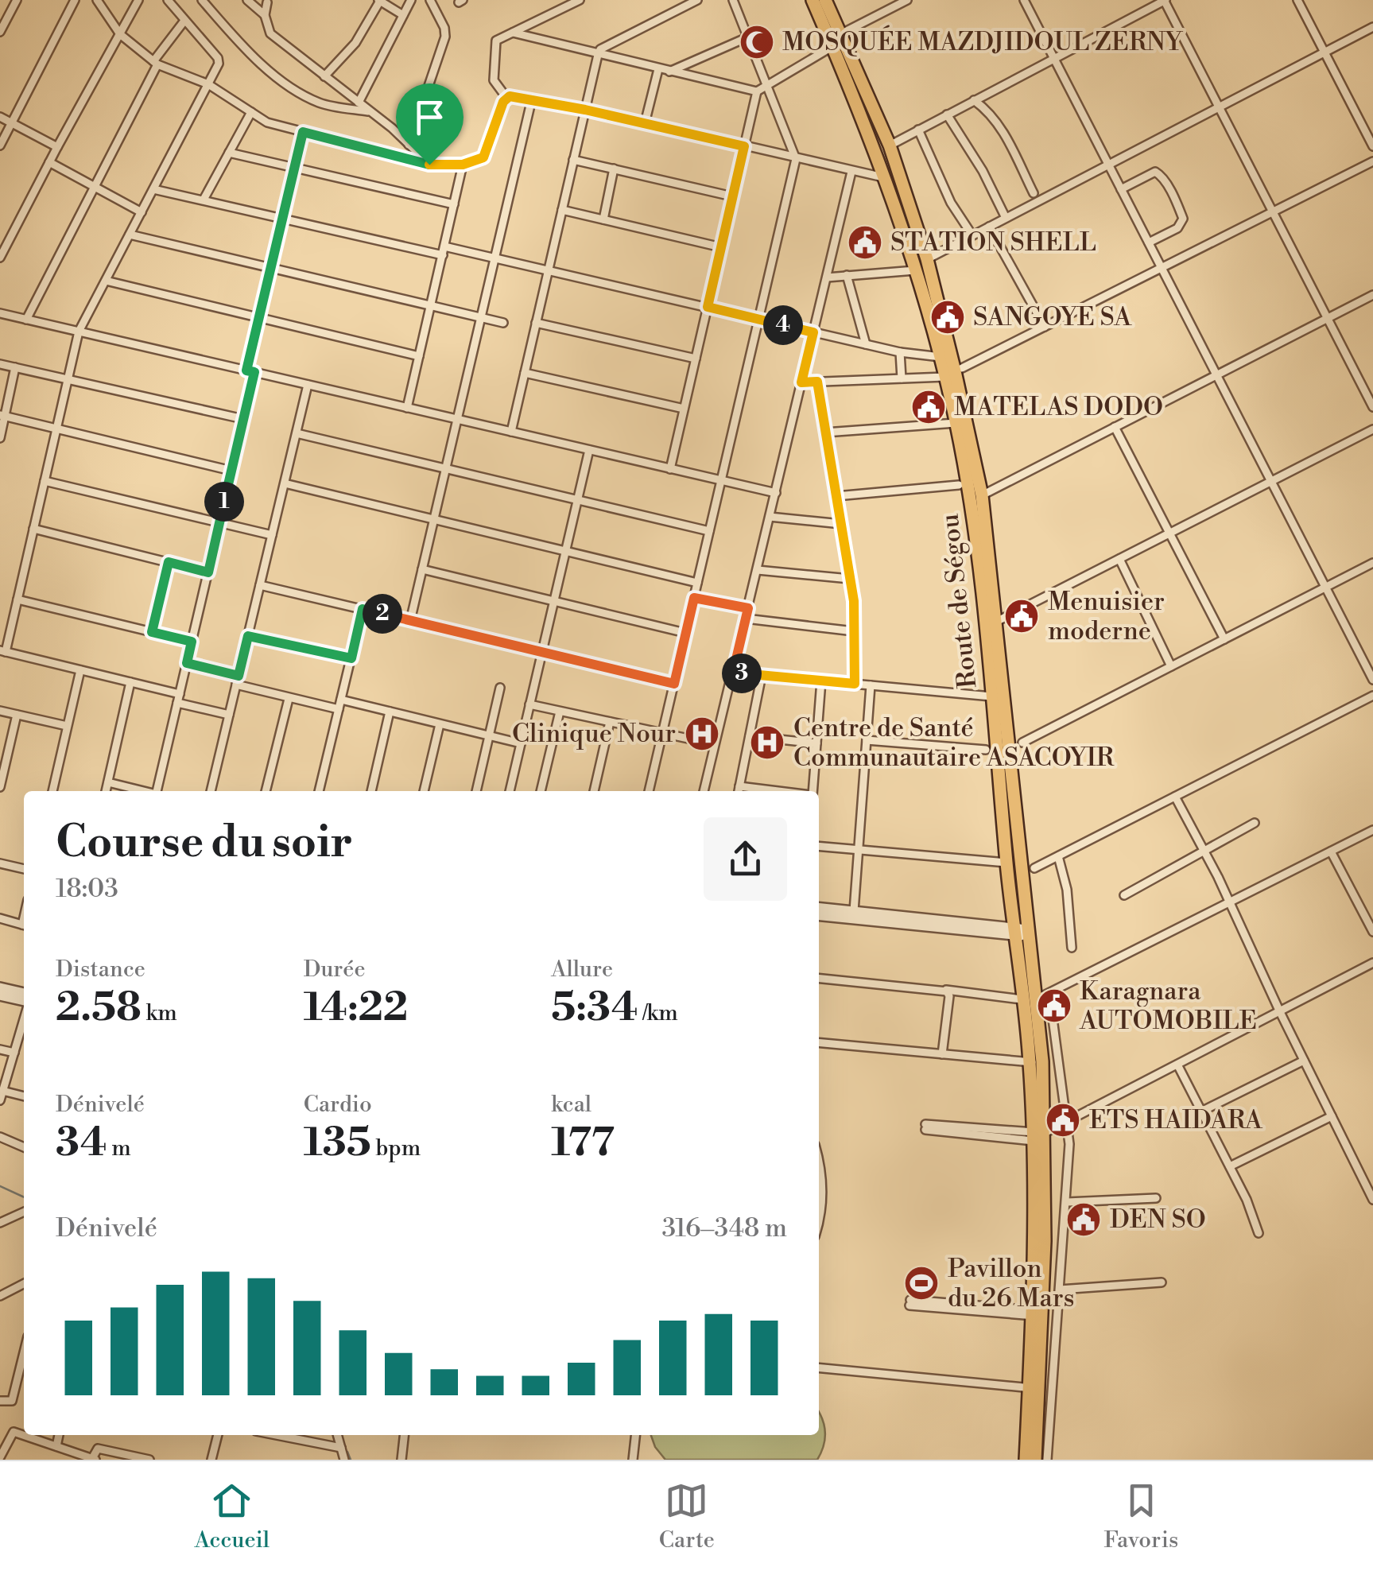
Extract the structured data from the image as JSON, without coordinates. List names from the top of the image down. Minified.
{"streets":{"highway":["Route de Ségou"]},"places":{"mosque":["MOSQUÉE MAZDJIDOUL ZERNY"],"public building":["STATION SHELL","SANGOYE SA","MATELAS DODO","Menuisier moderne","Karagnara AUTOMOBILE","ETS HAIDARA","DEN SO"],"hospital":["Clinique Nour","Centre de Santé Communautaire ASACOYIR"],"sports":["Pavillon du 26 Mars"]},"page":{"pins":["4","1","2","3"],"heading":["Course du soir","18:03"],"stats":[["Distance","2.58 km"],["Durée","14:22"],["Allure","5:34 /km"],["Dénivelé","34 m"],["Cardio","135 bpm"],["kcal","177"]],"chart":["Dénivelé","316–348 m"],"tabs":["Accueil","Carte","Favoris"]}}
